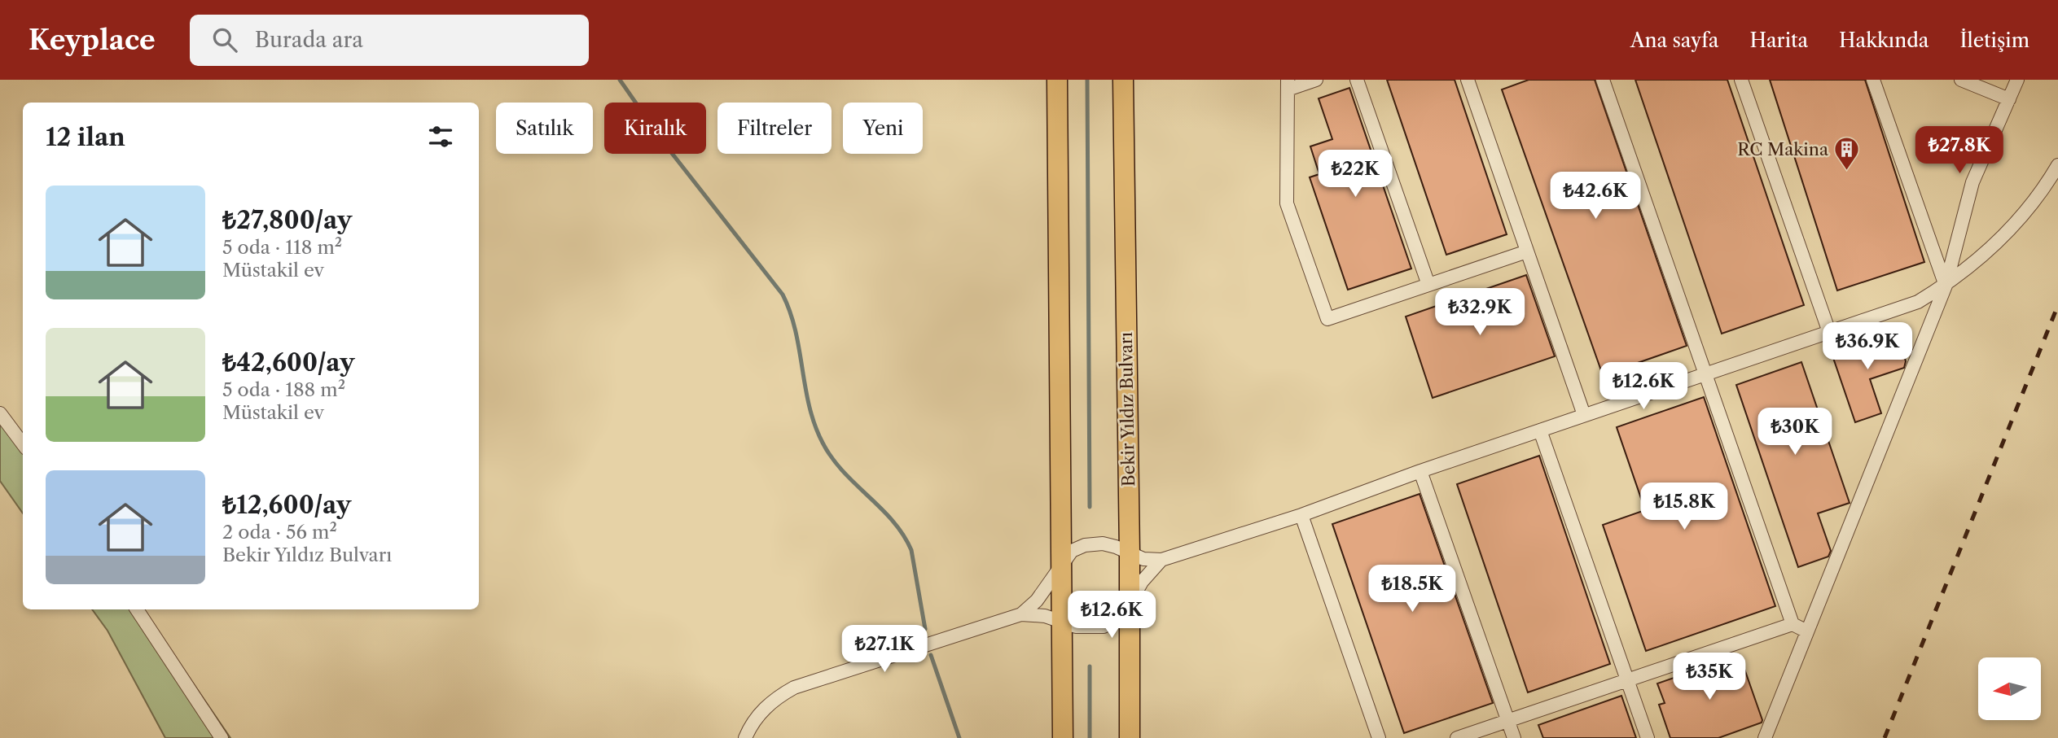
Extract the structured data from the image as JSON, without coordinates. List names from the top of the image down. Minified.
{"streets":{"main road":["Bekir Yıldız Bulvarı"]},"places":{"building":["RC Makina"]},"north":"left","page":{"header":"Keyplace","search":"Burada ara","nav":["Ana sayfa","Harita","Hakkında","İletişim"],"chip":["Satılık","Kiralık","Filtreler","Yeni"],"heading":"12 ilan","price":["₺27.8K","₺22K","₺42.6K","₺32.9K","₺36.9K","₺12.6K","₺30K","₺15.8K","₺18.5K","₺12.6K","₺27.1K","₺35K"],"list":[{"name":"₺27,800/ay","note":"5 oda · 118 m² · Müstakil ev"},{"name":"₺42,600/ay","note":"5 oda · 188 m² · Müstakil ev"},{"name":"₺12,600/ay","note":"2 oda · 56 m² · Bekir Yıldız Bulvarı"}]}}
